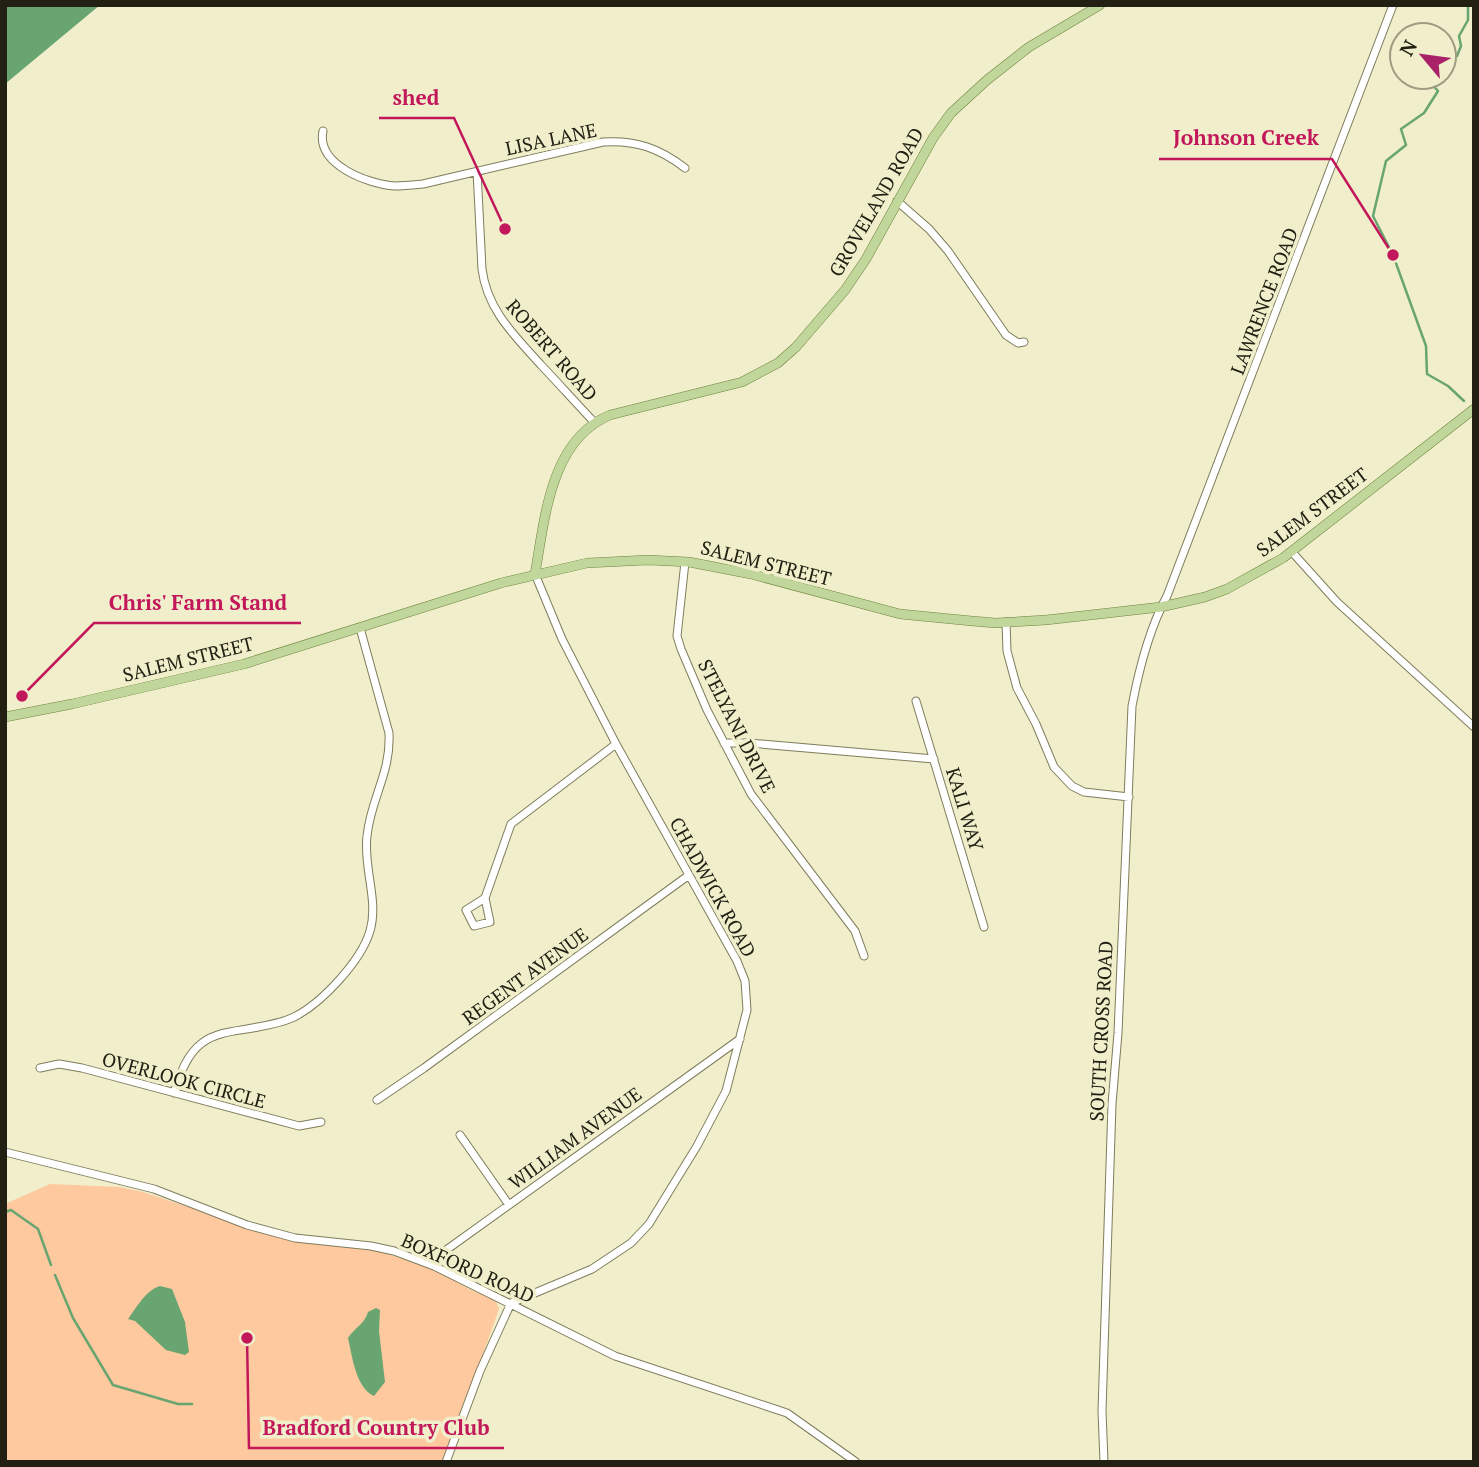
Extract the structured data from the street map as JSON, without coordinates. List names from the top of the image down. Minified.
{"streets":{"main road":["GROVELAND ROAD","SALEM STREET"],"street":["LISA LANE","LAWRENCE ROAD","ROBERT ROAD","STELYANI DRIVE","KALI WAY","CHADWICK ROAD","REGENT AVENUE","SOUTH CROSS ROAD","OVERLOOK CIRCLE","WILLIAM AVENUE","BOXFORD ROAD"]},"crossings":[["LISA LANE","ROBERT ROAD"],["GROVELAND ROAD","ROBERT ROAD"],["LAWRENCE ROAD","SALEM STREET"],["LAWRENCE ROAD","SOUTH CROSS ROAD"],["SALEM STREET","STELYANI DRIVE"],["SALEM STREET","CHADWICK ROAD"],["SALEM STREET","SOUTH CROSS ROAD"],["CHADWICK ROAD","REGENT AVENUE"],["CHADWICK ROAD","WILLIAM AVENUE"],["CHADWICK ROAD","BOXFORD ROAD"],["WILLIAM AVENUE","BOXFORD ROAD"]],"places":["shed","Johnson Creek","Chris' Farm Stand","Bradford Country Club"],"north":"top left"}
